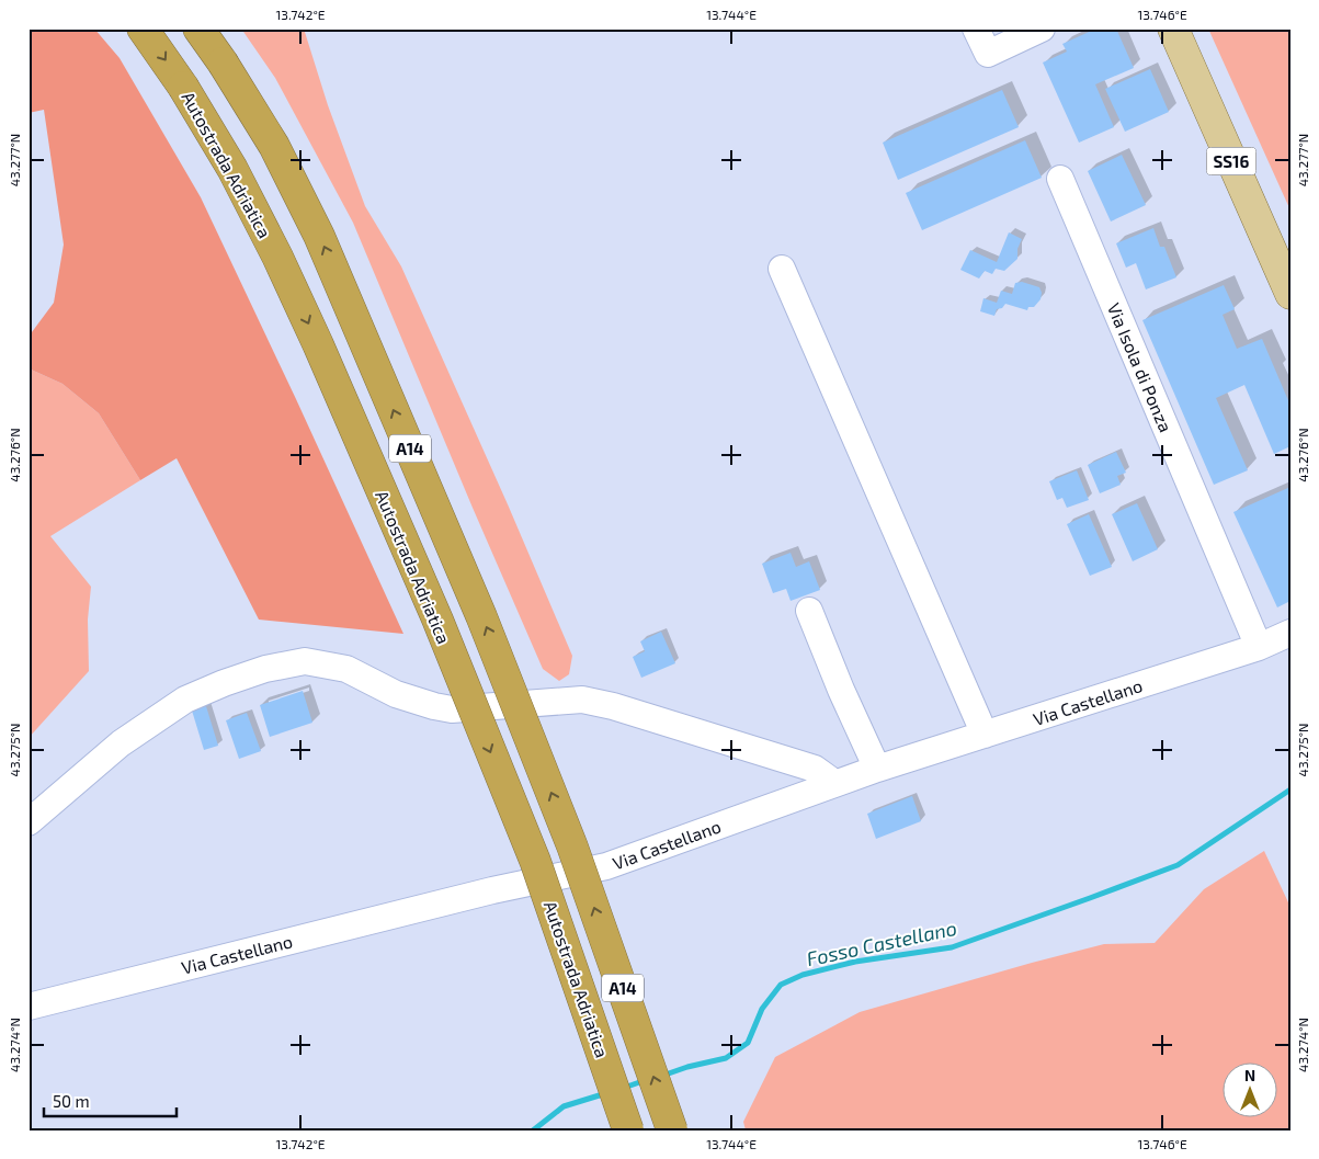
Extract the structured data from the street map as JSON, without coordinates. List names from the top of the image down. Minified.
{"streets":{"highway":["Autostrada Adriatica","A14"],"main road":["SS16"],"street":["Via Isola di Ponza","Via Castellano"]},"crossings":[["Via Isola di Ponza","Via Castellano"]],"water":["Fosso Castellano"],"scale_bar":"50 m","north":"top","coordinates":["13.742°E","13.744°E","13.746°E","43.277°N","43.276°N","43.275°N","43.274°N"]}
